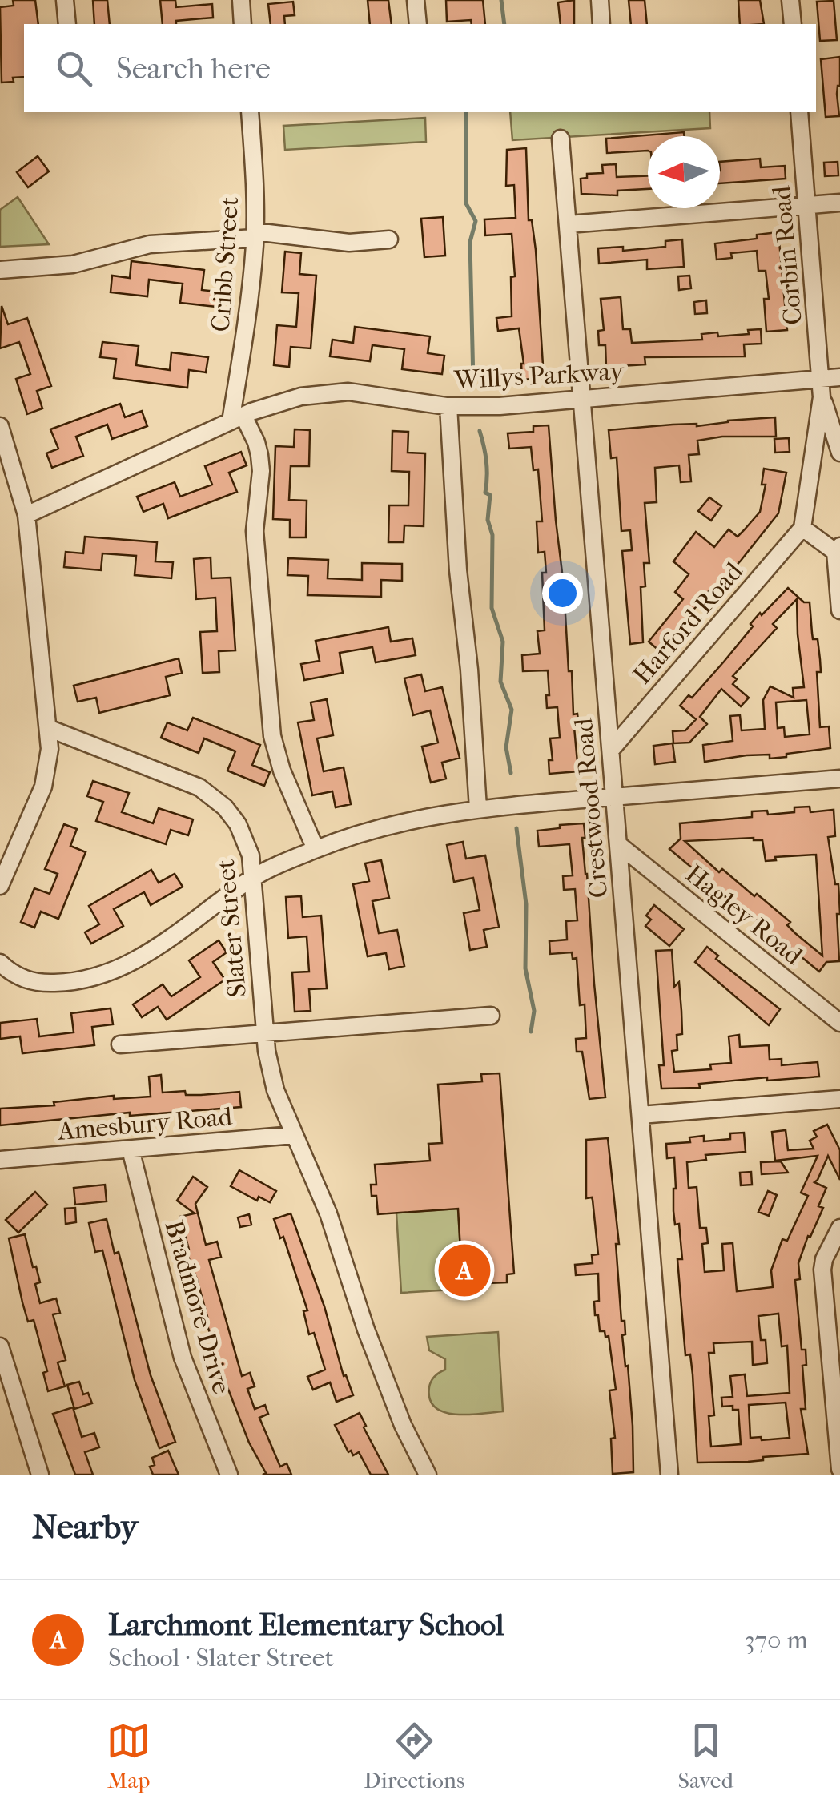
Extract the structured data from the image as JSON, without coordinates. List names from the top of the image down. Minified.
{"streets":{"street":["Corbin Road","Cribb Street","Willys Parkway","Harford Road","Crestwood Road","Hagley Road","Slater Street","Amesbury Road","Bradmore Drive"]},"crossings":[["Corbin Road","Willys Parkway"],["Corbin Road","Harford Road"],["Cribb Street","Willys Parkway"],["Willys Parkway","Crestwood Road"],["Harford Road","Crestwood Road"],["Crestwood Road","Hagley Road"],["Slater Street","Amesbury Road"],["Amesbury Road","Bradmore Drive"]],"north":"left","page":{"search":"Search here","pins":"A","heading":"Nearby","list":[{"mark":"A","name":"Larchmont Elementary School","note":"School · Slater Street","value":"370 m"}],"nav":["Map","Directions","Saved"]}}
